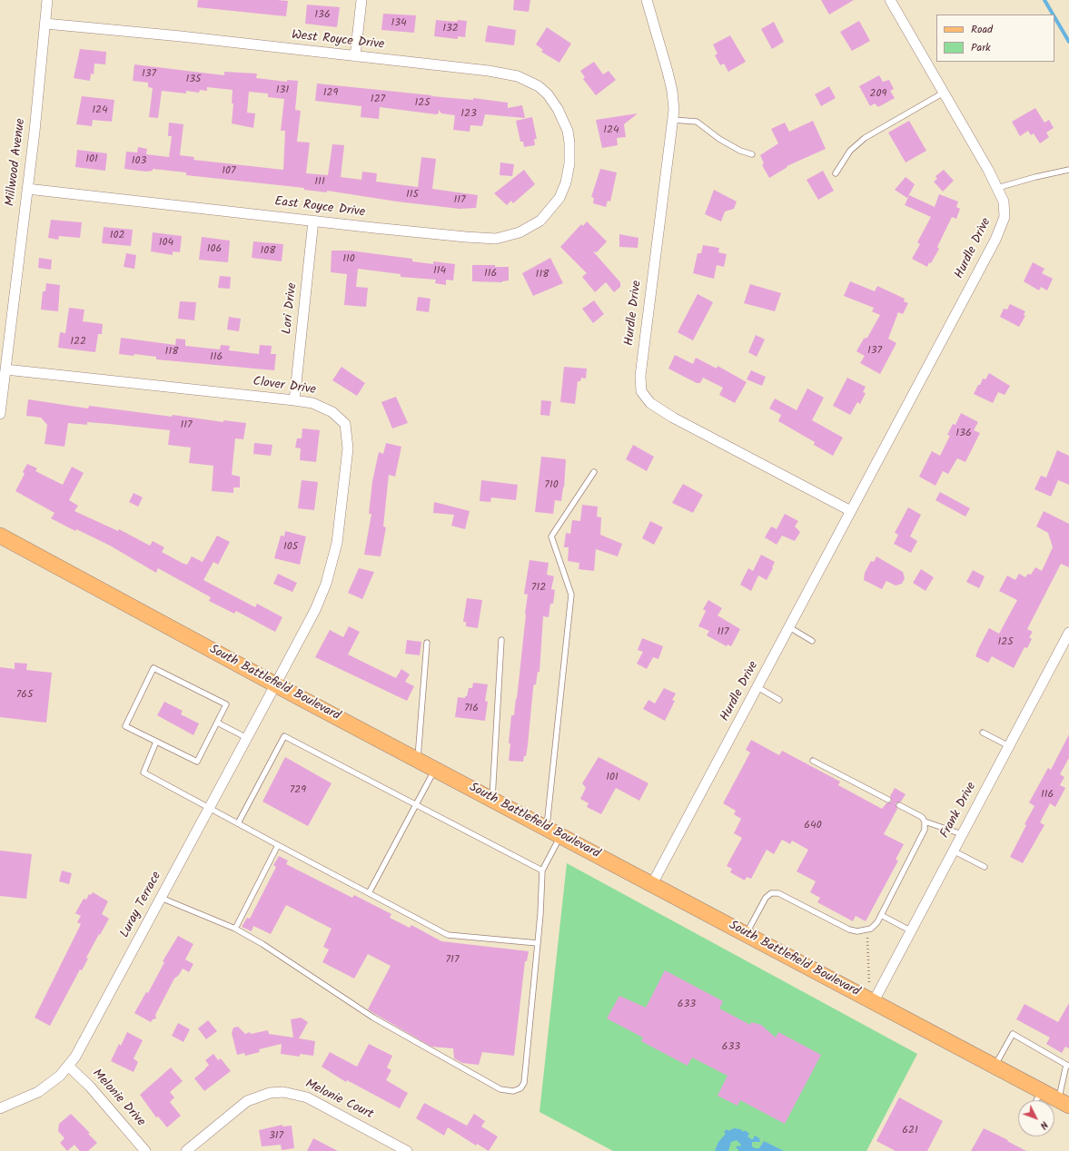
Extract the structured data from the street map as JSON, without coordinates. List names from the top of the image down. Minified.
{"streets":{"main road":["South Battlefield Boulevard"],"street":["West Royce Drive","Millwood Avenue","East Royce Drive","Hurdle Drive","Lori Drive","Clover Drive","Frank Drive","Luray Terrace","Melonie Drive","Melonie Court"]},"crossings":[["West Royce Drive","Millwood Avenue"],["West Royce Drive","East Royce Drive"],["Millwood Avenue","East Royce Drive"],["Millwood Avenue","Clover Drive"],["East Royce Drive","Lori Drive"],["Hurdle Drive","South Battlefield Boulevard"],["Lori Drive","Clover Drive"],["Clover Drive","South Battlefield Boulevard"],["Clover Drive","Luray Terrace"],["South Battlefield Boulevard","Frank Drive"],["South Battlefield Boulevard","Luray Terrace"],["Luray Terrace","Melonie Drive"]],"house_numbers":["136","134","132","137","135","131","129","209","127","125","124","123","124","101","103","107","111","115","117","102","104","106","108","110","114","116","118","122","137","118","116","117","136","710","105","712","117","125","765","716","101","729","116","640","717","633","633","621","317"],"legend":["Road","Park"],"north":"bottom right"}
